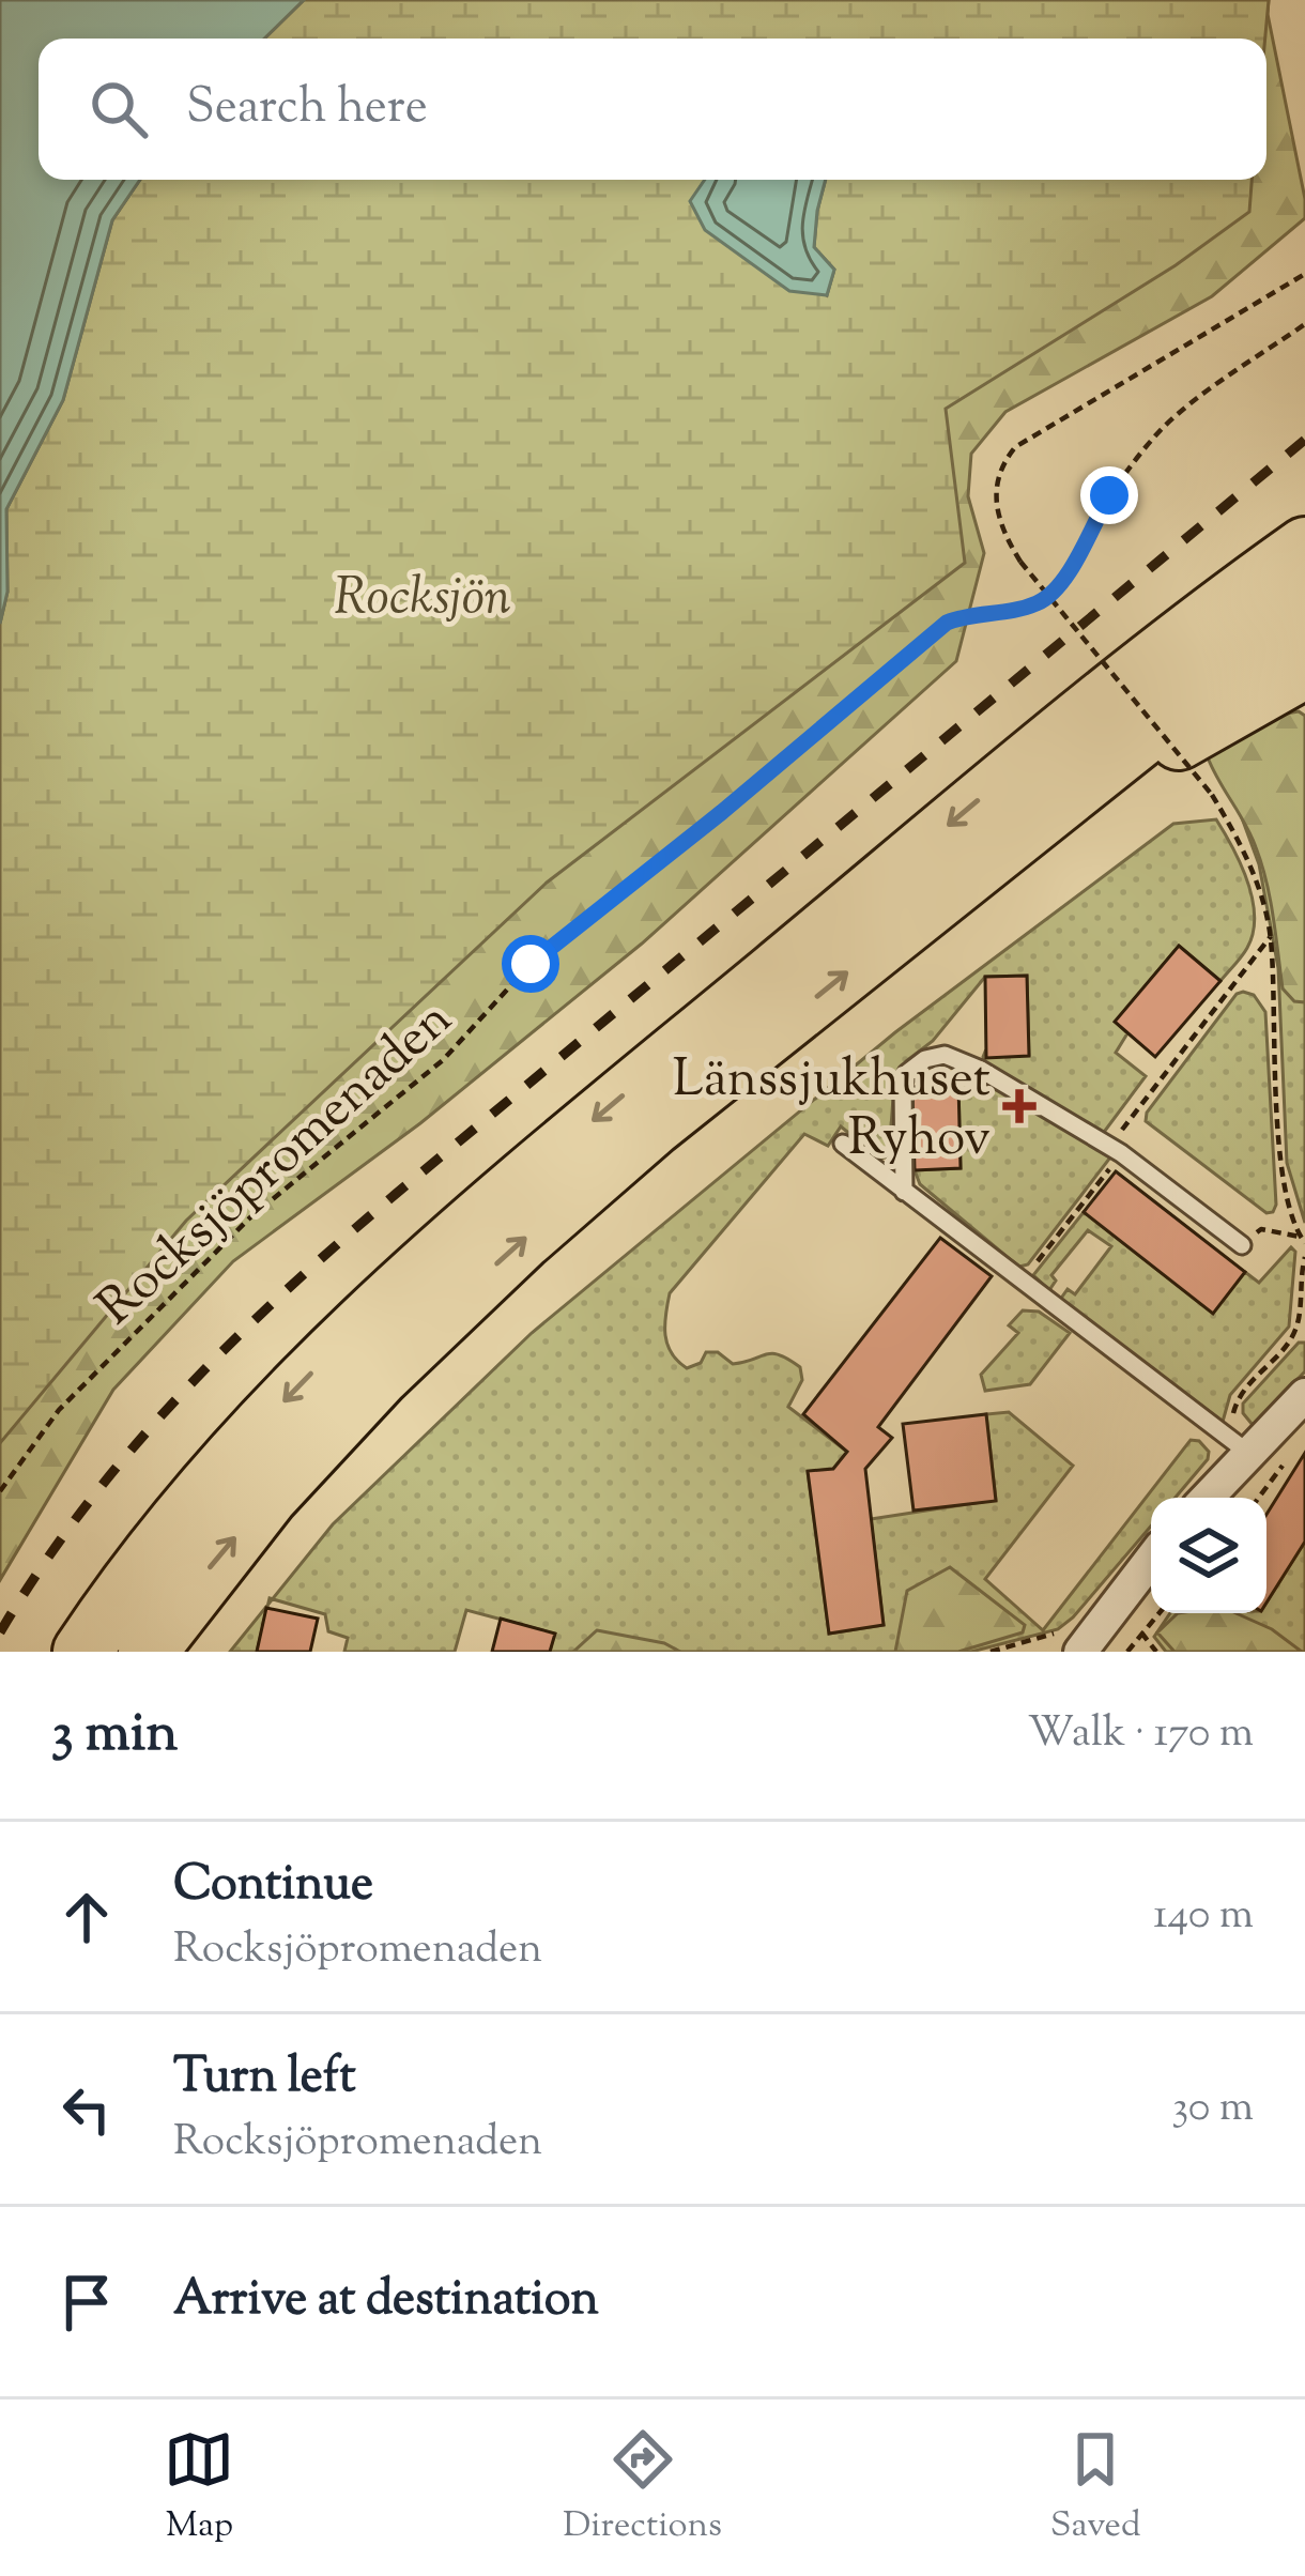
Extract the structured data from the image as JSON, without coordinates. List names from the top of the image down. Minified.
{"streets":{"path":["Rocksjöpromenaden"]},"parks":["Rocksjön"],"places":{"health":["Länssjukhuset Ryhov"]},"page":{"search":"Search here","heading":["3 min","Walk · 170 m"],"list":[["Continue","Rocksjöpromenaden","140 m"],["Turn left","Rocksjöpromenaden","30 m"],"Arrive at destination"],"nav":["Map","Directions","Saved"]}}
